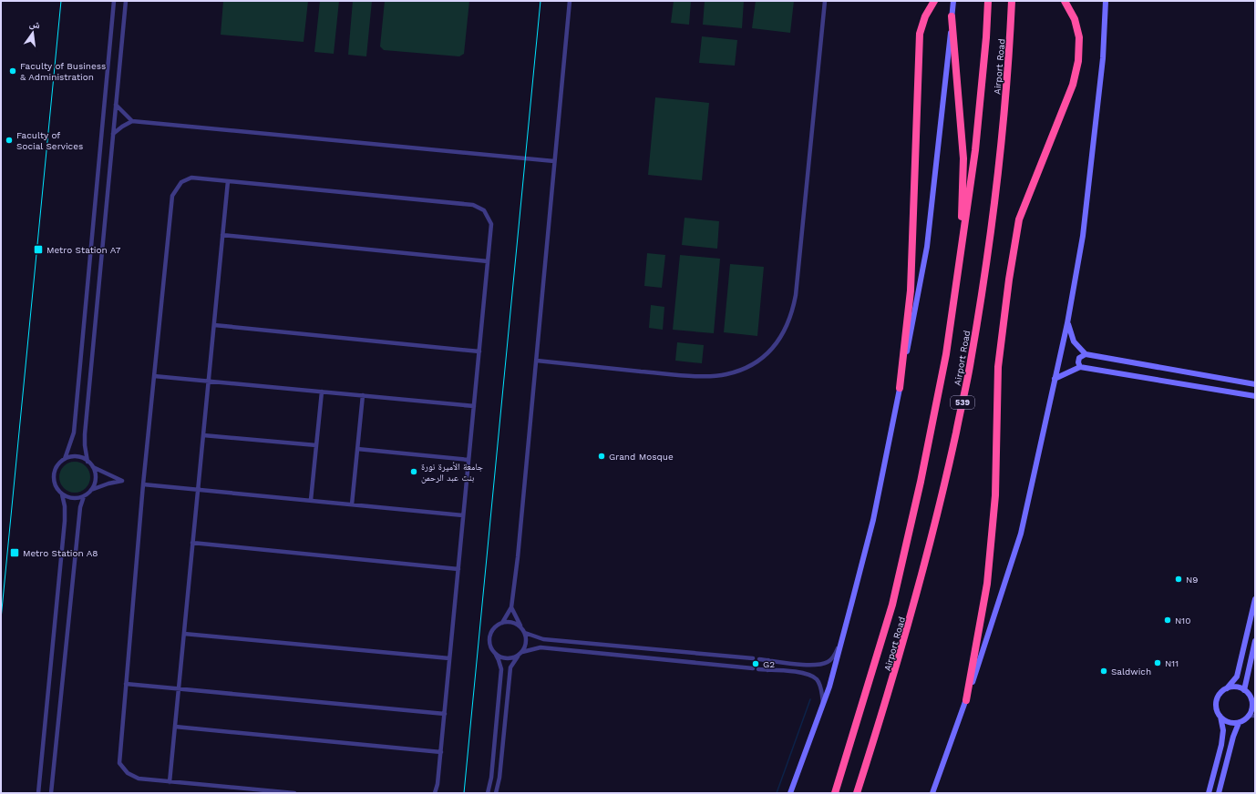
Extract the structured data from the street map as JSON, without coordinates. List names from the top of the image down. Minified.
{"streets":{"highway":["Airport Road","539"]},"places":{"other":["Faculty of Business & Administration","Faculty of Social Services","Grand Mosque","جامعة الأميرة نورة بنت عبد الرحمن","N9","N10","N11","G2","Saldwich"],"transit":["Metro Station A7","Metro Station A8"]},"north":"top"}
